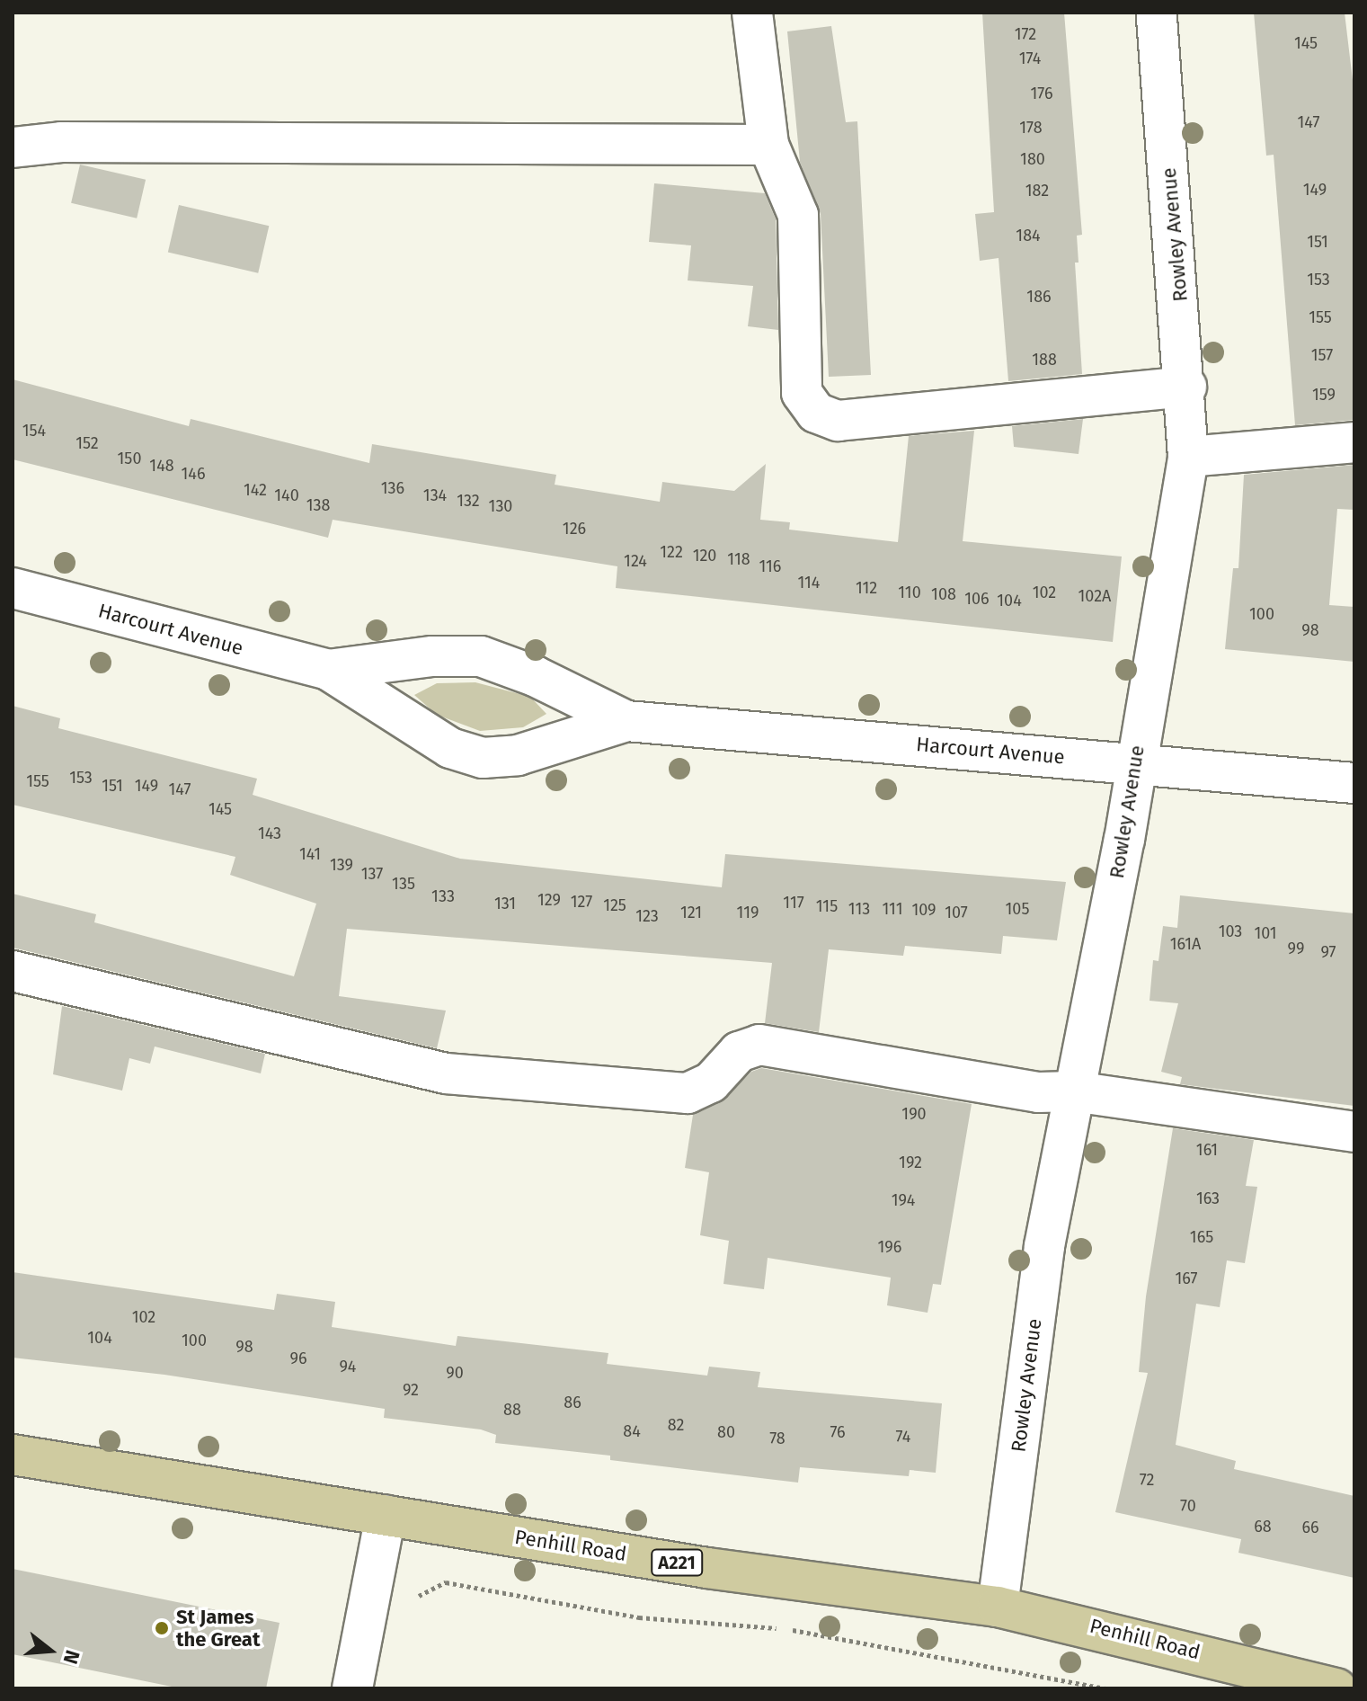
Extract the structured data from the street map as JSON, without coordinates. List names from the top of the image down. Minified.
{"streets":{"main road":["Penhill Road","A221"],"street":["Rowley Avenue","Harcourt Avenue"]},"crossings":[["Rowley Avenue","Harcourt Avenue"],["Rowley Avenue","Penhill Road"]],"places":["St James the Great"],"house_numbers":["172","145","174","176","147","178","180","149","182","184","151","153","186","155","157","188","159","154","152","150","148","146","136","142","140","134","132","138","130","126","122","120","118","124","116","114","112","110","102","108","102A","106","104","100","98","153","155","151","149","147","145","143","141","139","137","135","133","129","127","117","131","125","115","113","111","105","109","121","119","107","123","103","101","161A","99","97","190","161","192","163","194","165","196","167","102","104","100","98","96","94","90","92","86","88","82","84","80","76","74","78","72","70","68","66"],"north":"right"}
